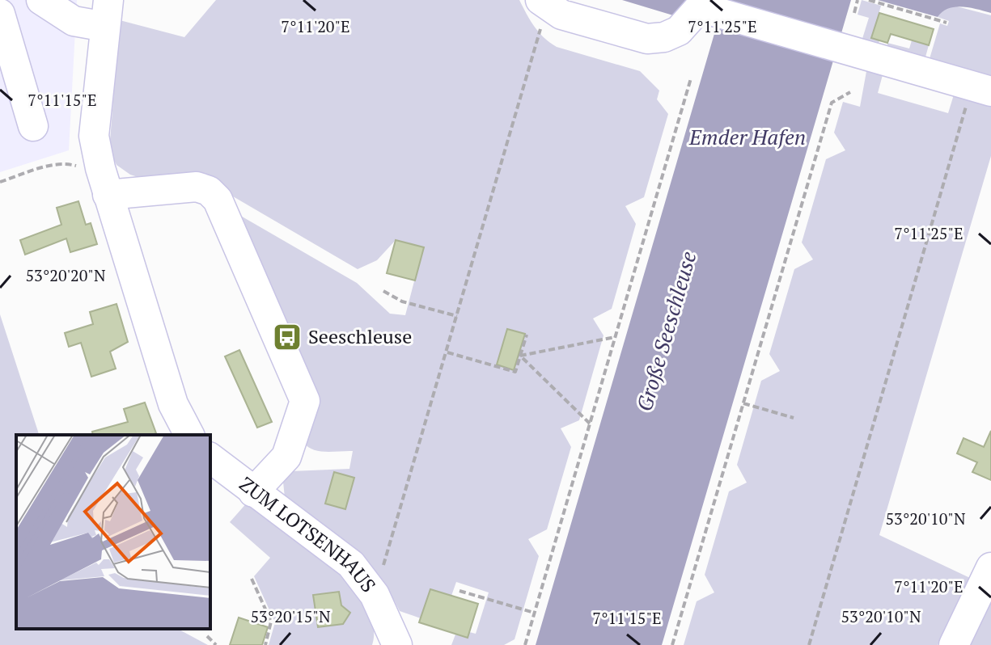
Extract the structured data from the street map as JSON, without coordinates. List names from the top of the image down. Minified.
{"streets":{"street":["ZUM LOTSENHAUS"]},"water":["Emder Hafen","Große Seeschleuse"],"places":{"bus stop":["Seeschleuse"]},"coordinates":["7°11'25\"E","7°11'20\"E","7°11'15\"E","53°20'20\"N","53°20'10\"N","53°20'15\"N"]}
